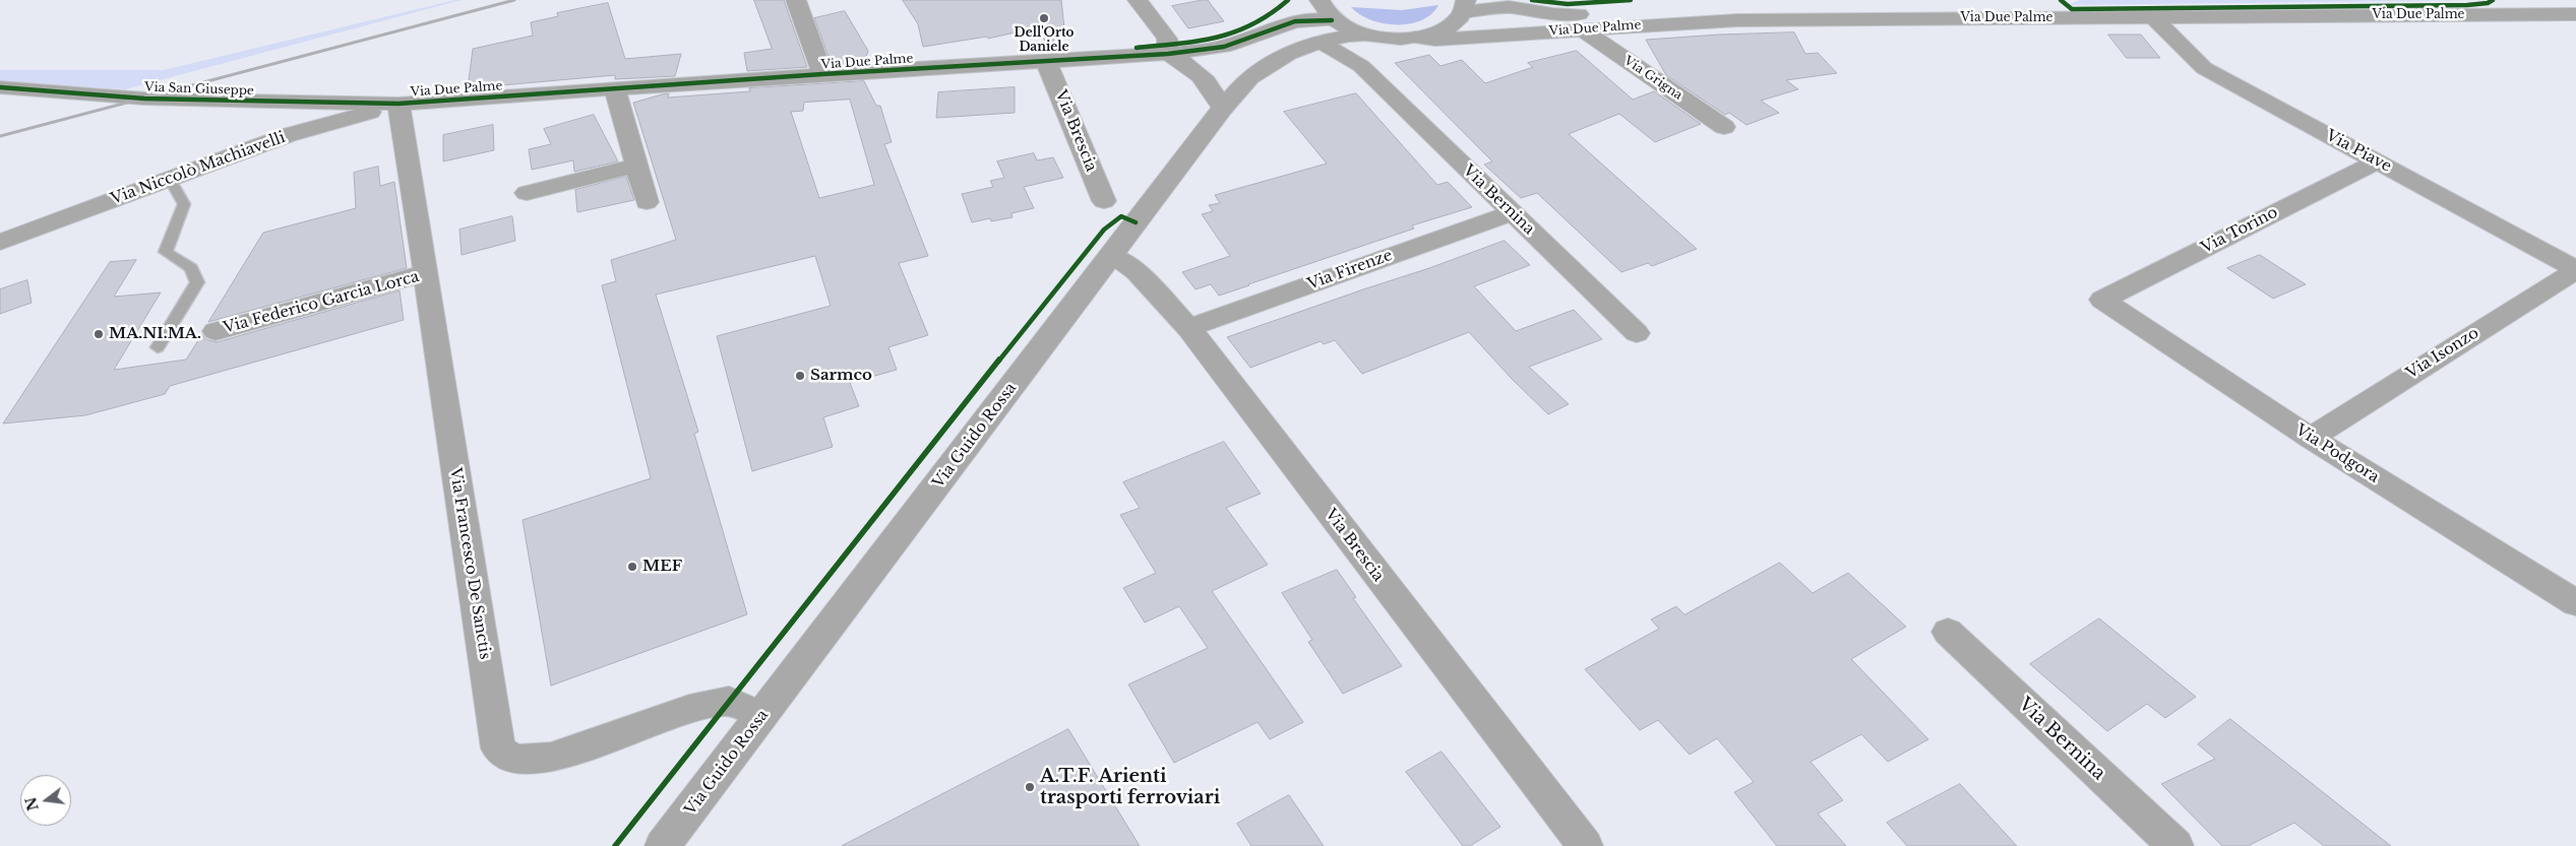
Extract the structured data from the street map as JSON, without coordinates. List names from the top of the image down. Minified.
{"streets":{"street":["Via Due Palme","Via Grigna","Via San Giuseppe","Via Brescia","Via Piave","Via Niccolò Machiavelli","Via Bernina","Via Torino","Via Firenze","Via Federico Garcia Lorca","Via Isonzo","Via Guido Rossa","Via Podgora","Via Francesco De Sanctis"]},"crossings":[["Via Due Palme","Via Grigna"],["Via Due Palme","Via San Giuseppe"],["Via Due Palme","Via Brescia"],["Via Due Palme","Via Piave"],["Via Due Palme","Via Niccolò Machiavelli"],["Via Due Palme","Via Guido Rossa"],["Via Due Palme","Via Francesco De Sanctis"],["Via San Giuseppe","Via Niccolò Machiavelli"],["Via San Giuseppe","Via Francesco De Sanctis"],["Via Brescia","Via Firenze"],["Via Brescia","Via Guido Rossa"],["Via Piave","Via Torino"],["Via Piave","Via Isonzo"],["Via Niccolò Machiavelli","Via Francesco De Sanctis"],["Via Bernina","Via Firenze"],["Via Bernina","Via Guido Rossa"],["Via Torino","Via Podgora"],["Via Federico Garcia Lorca","Via Francesco De Sanctis"],["Via Isonzo","Via Podgora"],["Via Guido Rossa","Via Francesco De Sanctis"]],"places":["Dell'Orto Daniele","MA.NI.MA.","Sarmco","MEF","A.T.F. Arienti trasporti ferroviari"],"north":"left"}
